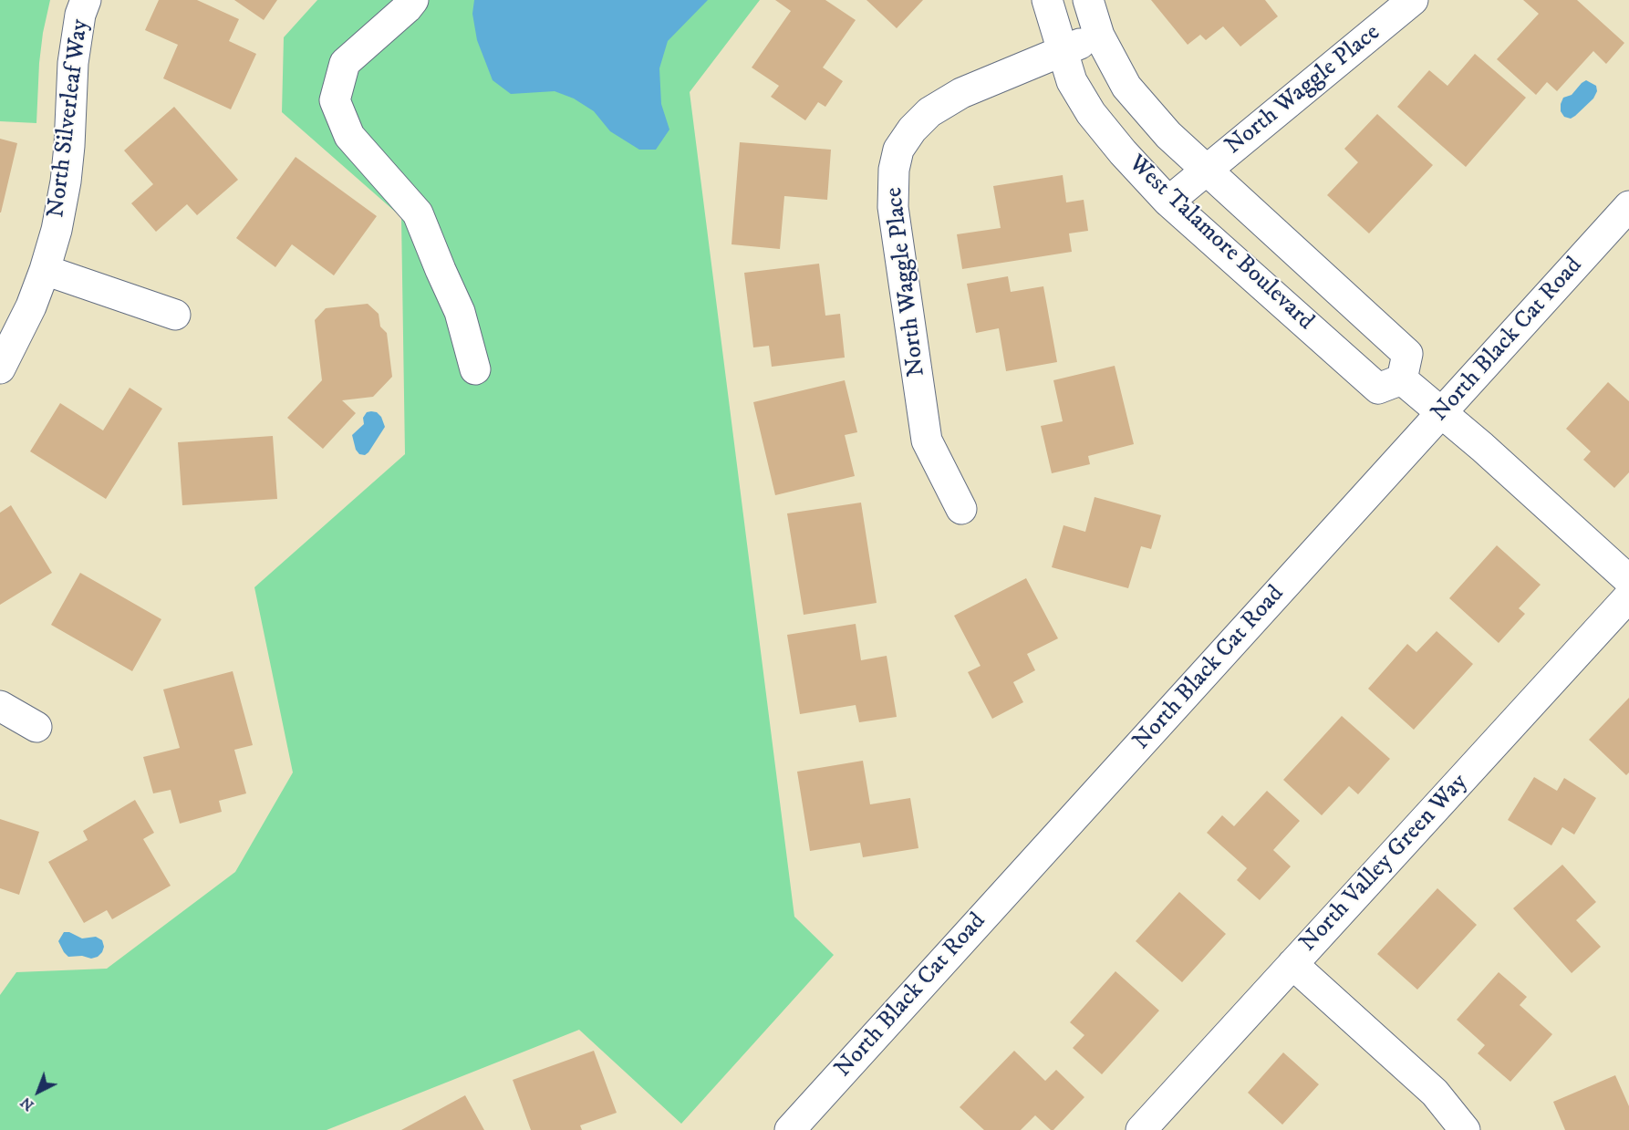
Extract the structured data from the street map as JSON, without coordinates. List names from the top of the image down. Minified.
{"streets":{"street":["North Waggle Place","North Silverleaf Way","West Talamore Boulevard","North Black Cat Road","North Valley Green Way"]},"crossings":[["North Waggle Place","West Talamore Boulevard"]],"north":"bottom left"}
